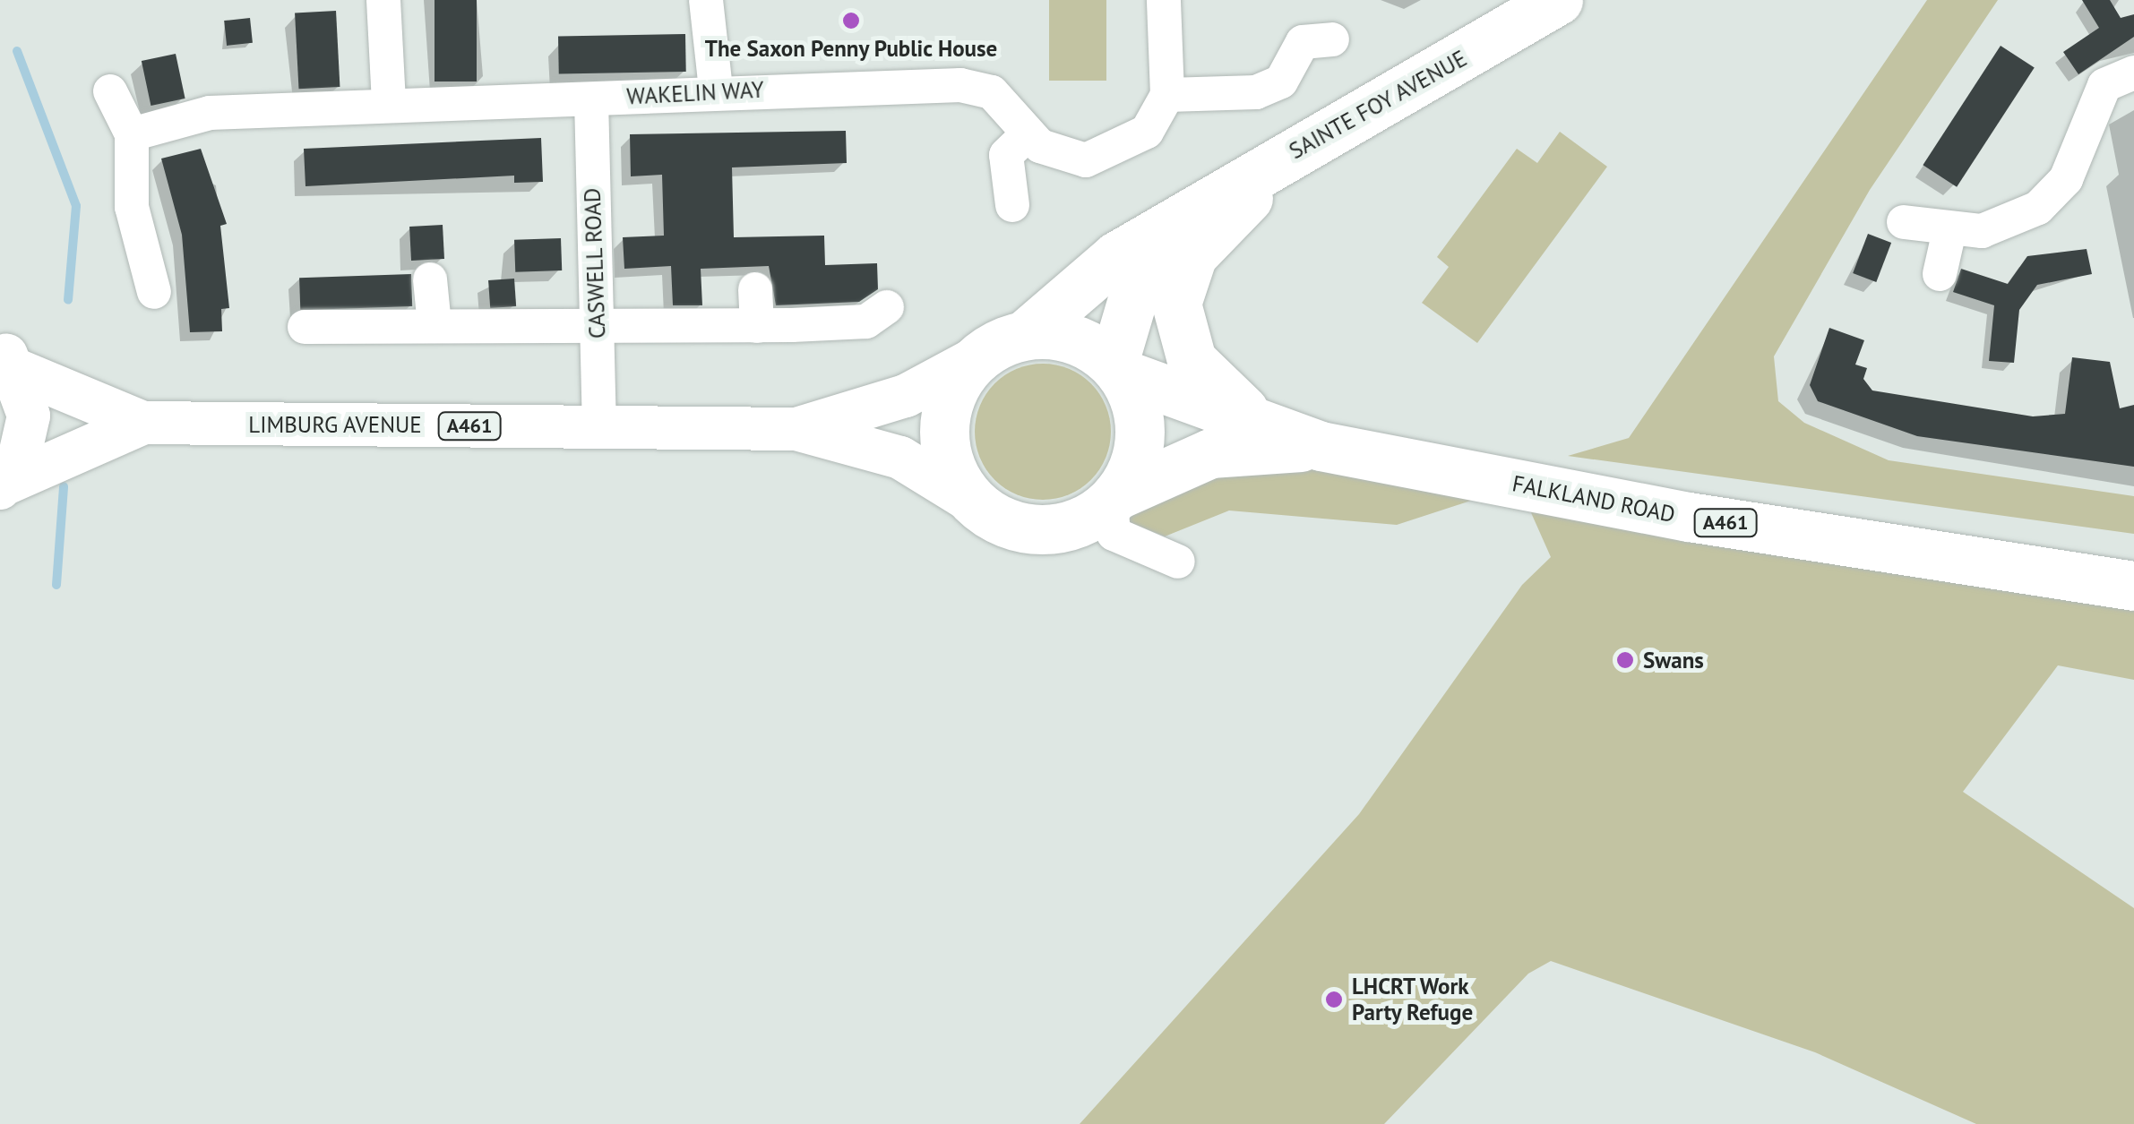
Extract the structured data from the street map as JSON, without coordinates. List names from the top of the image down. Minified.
{"streets":{"highway":["SAINTE FOY AVENUE","A461","FALKLAND ROAD"],"main road":["LIMBURG AVENUE"],"street":["WAKELIN WAY","CASWELL ROAD"]},"crossings":[["WAKELIN WAY","CASWELL ROAD"],["SAINTE FOY AVENUE","LIMBURG AVENUE"],["SAINTE FOY AVENUE","A461"],["SAINTE FOY AVENUE","FALKLAND ROAD"],["CASWELL ROAD","LIMBURG AVENUE"],["LIMBURG AVENUE","A461"],["LIMBURG AVENUE","FALKLAND ROAD"],["A461","FALKLAND ROAD"]],"places":["The Saxon Penny Public House","Swans","LHCRT Work Party Refuge"]}
